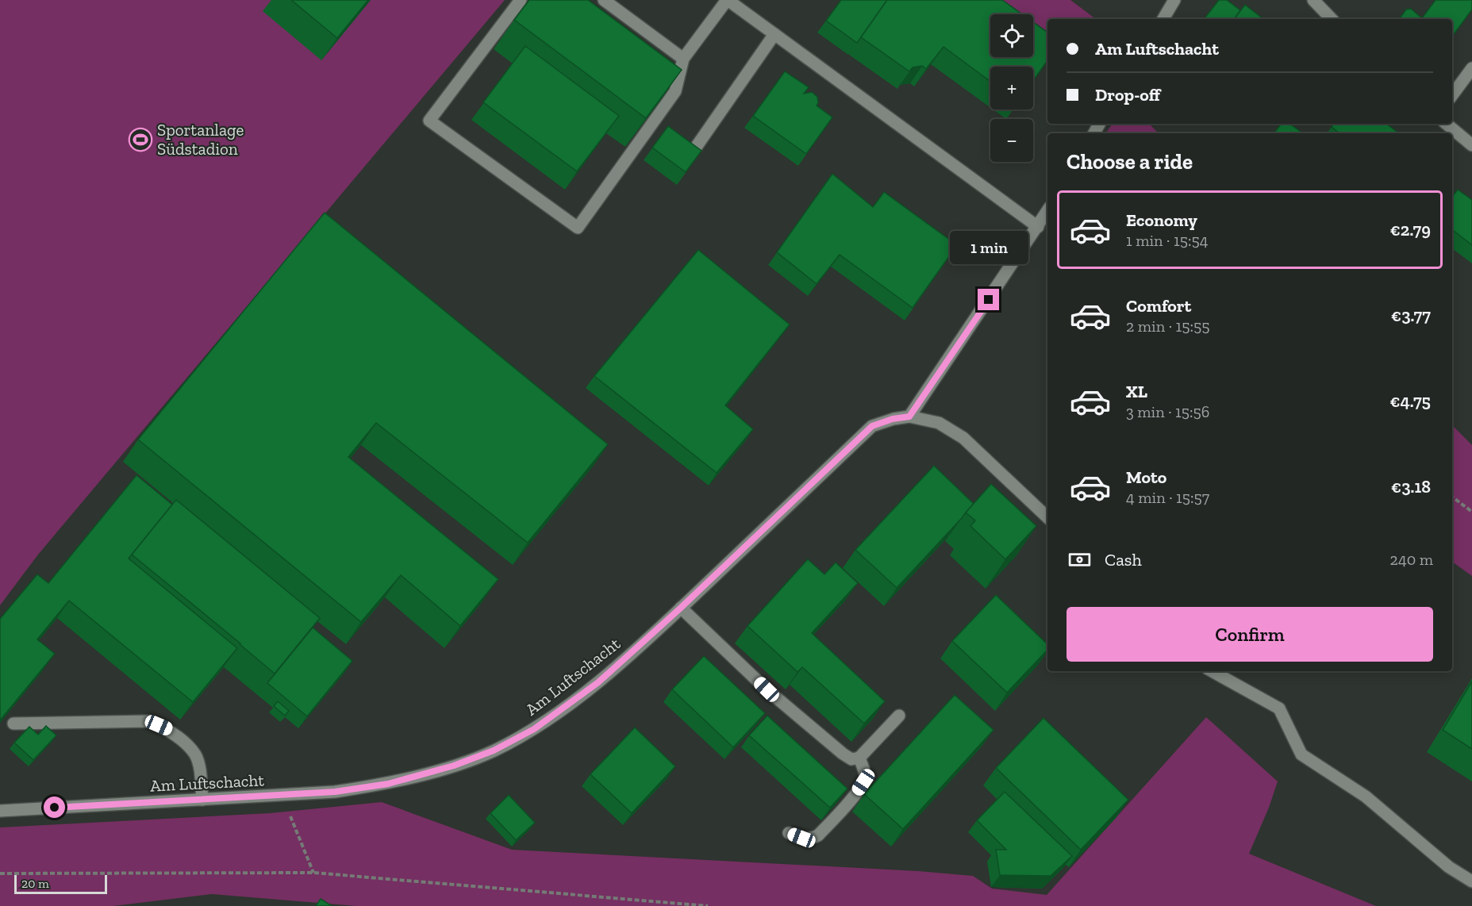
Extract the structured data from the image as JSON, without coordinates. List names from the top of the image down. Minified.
{"streets":{"street":["Am Luftschacht"]},"places":{"sports":["Sportanlage Südstadion"]},"scale_bar":"20 m","page":{"map_buttons":["+","−"],"banner":["Am Luftschacht","Drop-off"],"heading":"Choose a ride","list":[{"name":"Economy","note":"1 min · 15:54","value":"€2.79"},{"name":"Comfort","note":"2 min · 15:55","value":"€3.77"},{"name":"XL","note":"3 min · 15:56","value":"€4.75"},{"name":"Moto","note":"4 min · 15:57","value":"€3.18"}],"bubble":"1 min","pay":["Cash","240 m"],"buttons":"Confirm","scale":"20 m"}}
